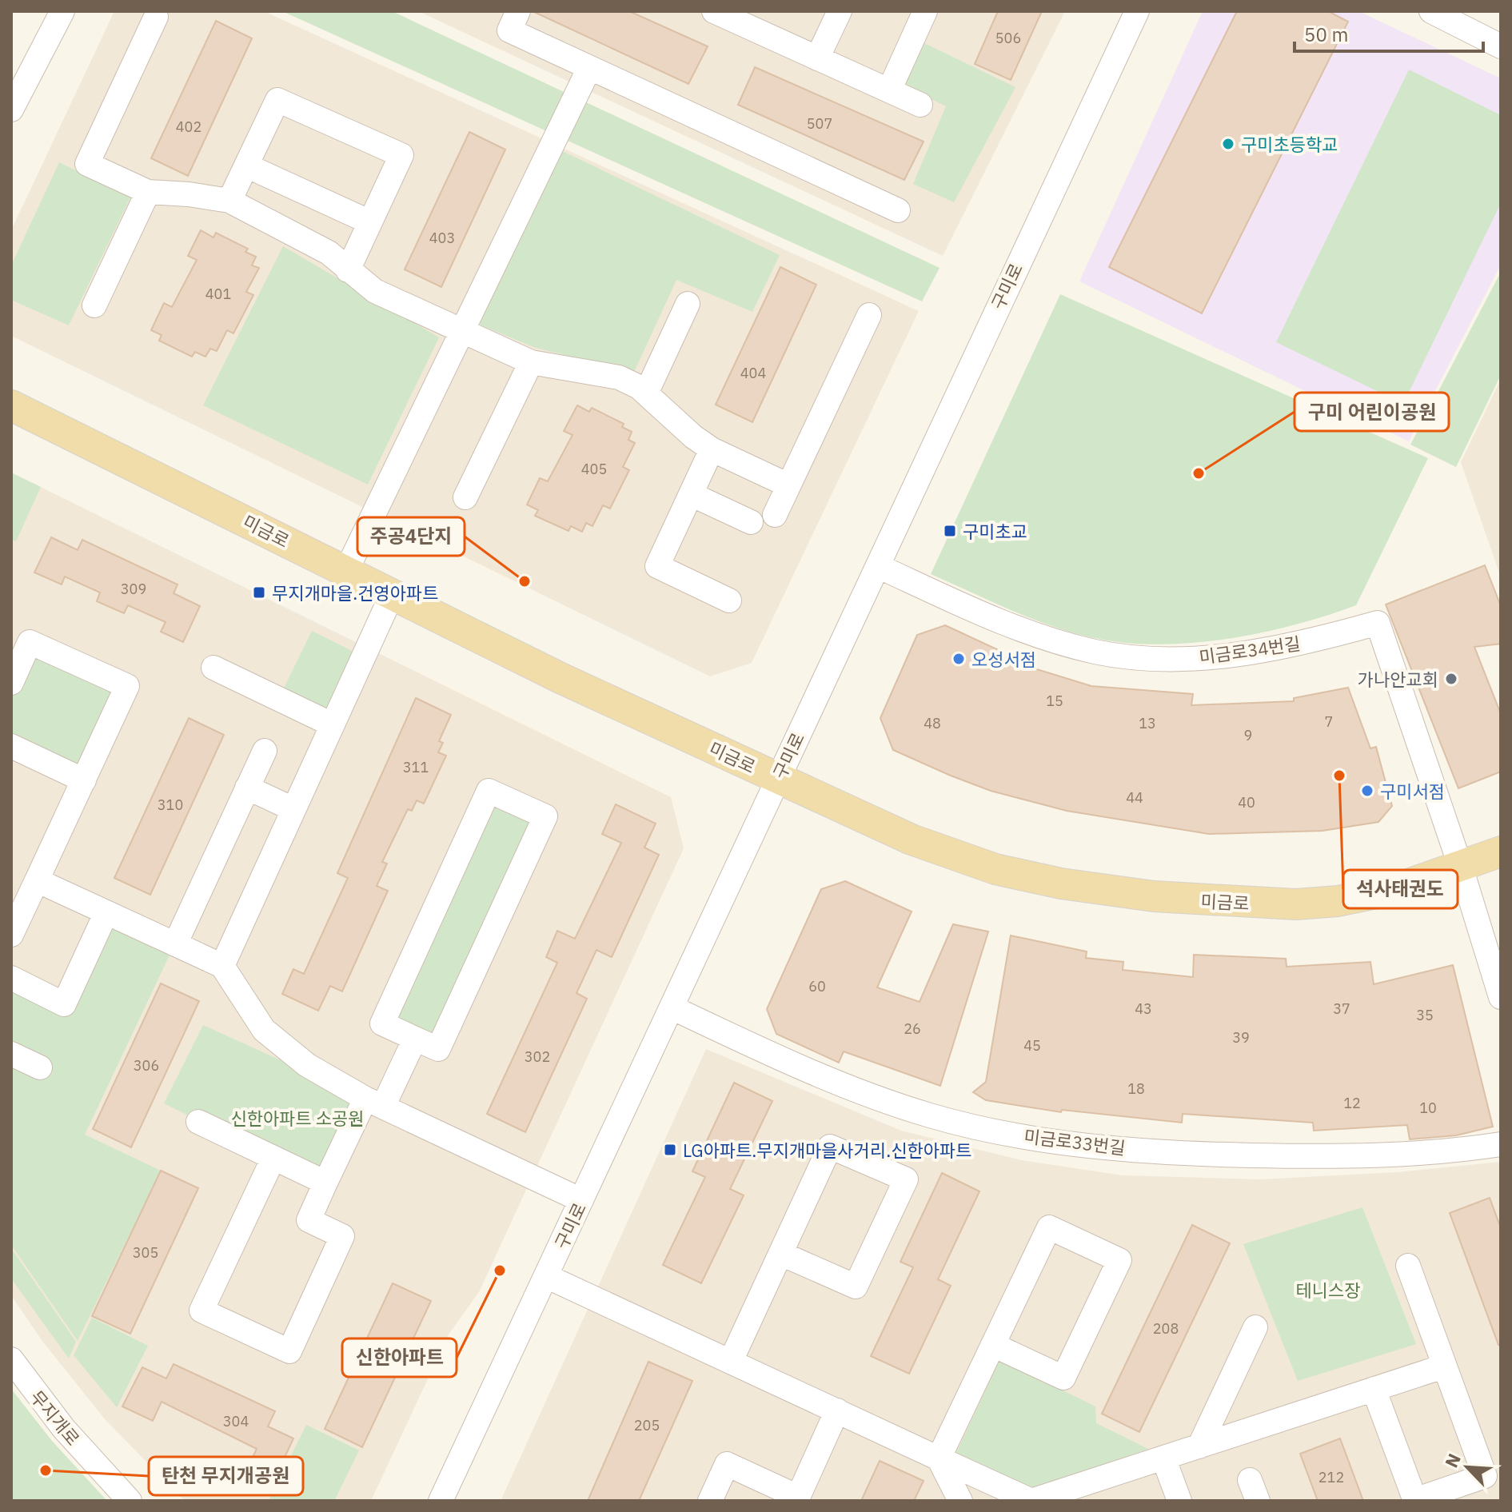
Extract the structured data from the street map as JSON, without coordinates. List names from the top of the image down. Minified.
{"streets":{"main road":["미금로"],"street":["구미로","미금로34번길","미금로33번길","무지개로"]},"crossings":[["구미로","미금로"],["구미로","미금로34번길"],["구미로","미금로33번길"],["미금로","미금로34번길"]],"parks":["신한아파트 소공원","테니스장"],"places":{"other":["구미초등학교","구미 어린이공원","주공4단지","오성서점","가나안교회","석사태권도","구미서점","신한아파트","탄천 무지개공원"],"transit":["구미초교","무지개마을.건영아파트","LG아파트.무지개마을사거리.신한아파트"]},"house_numbers":["506","507","402","403","401","404","405","309","15","7","48","13","9","311","44","40","310","60","43","37","35","26","39","45","302","306","18","12","10","305","208","304","205","212"],"scale_bar":"50 m","north":"top left"}
